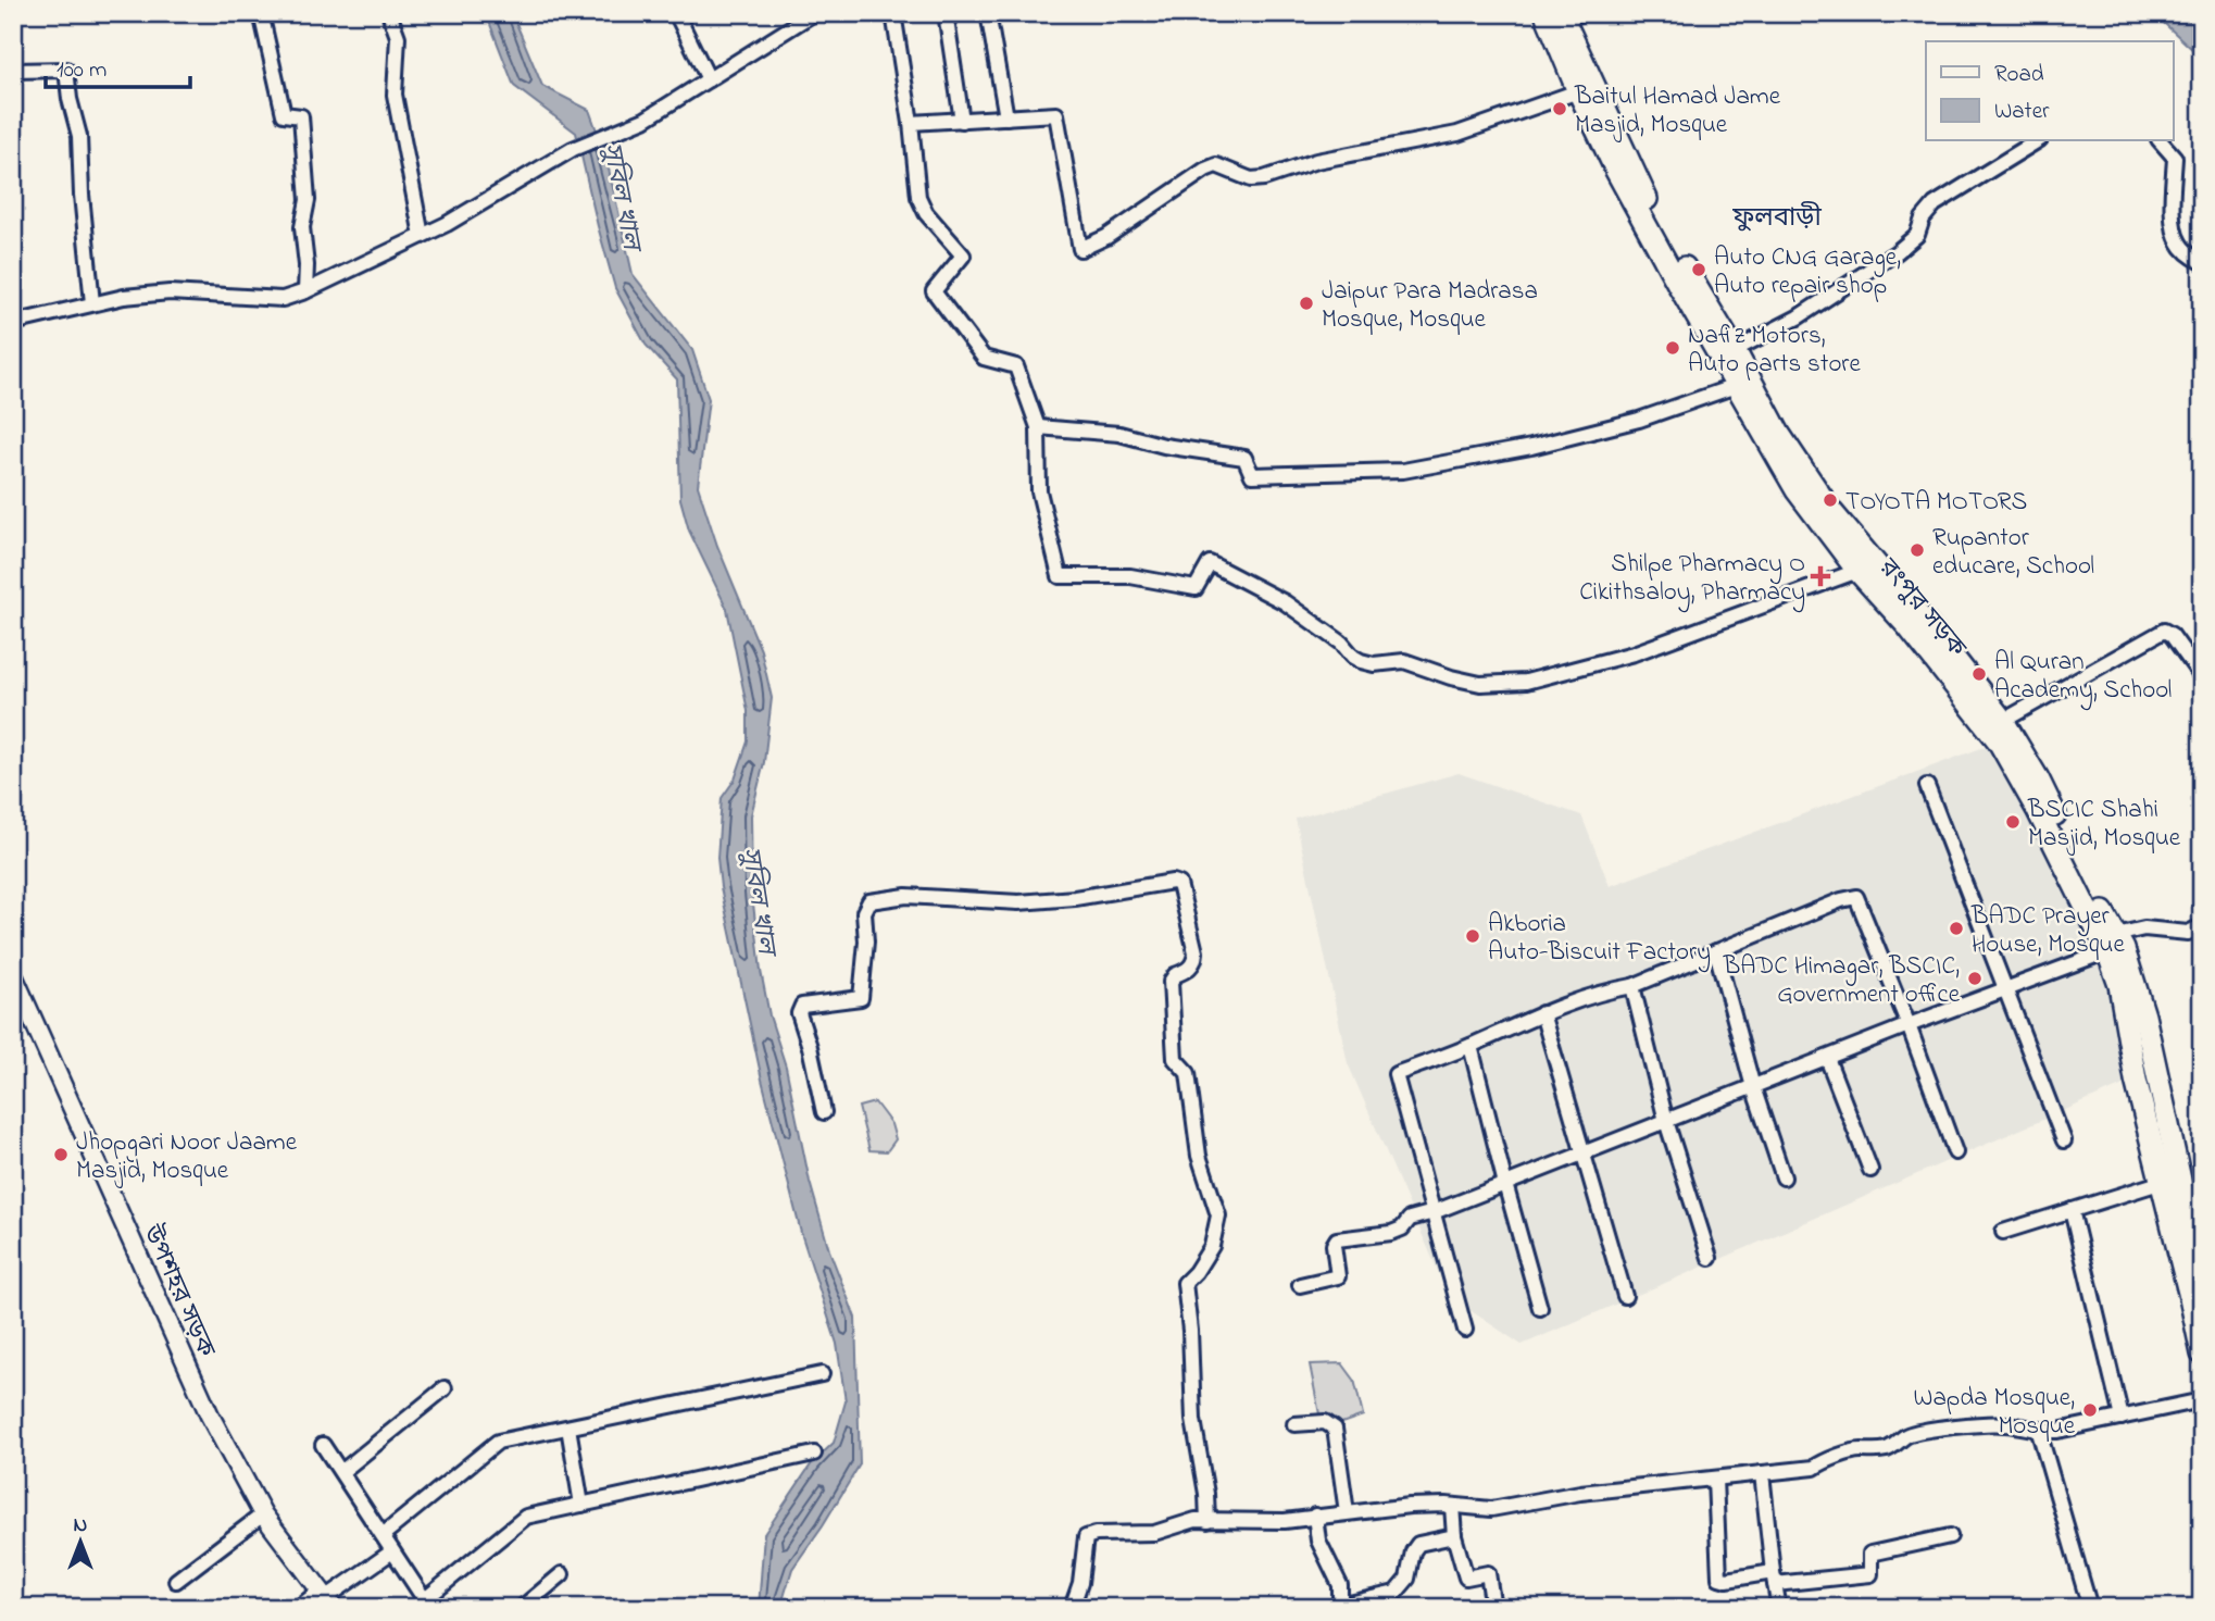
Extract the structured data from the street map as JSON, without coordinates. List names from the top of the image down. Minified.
{"streets":{"highway":["রংপুর সড়ক"],"main road":["উপশহর সড়ক"]},"districts":["ফুলবাড়ী"],"water":["সুবিল খাল"],"places":{"other":["Baitul Hamad Jame Masjid, Mosque","Auto CNG Garage, Auto repair shop","Jaipur Para Madrasa Mosque, Mosque","Nafiz Motors, Auto parts store","TOYOTA MOTORS","Rupantor educare, School","Al Quran Academy, School","BSCIC Shahi Masjid, Mosque","BADC Prayer House, Mosque","Akboria Auto-Biscuit Factory","BADC Himagar, BSCIC, Government office","Jhopgari Noor Jaame Masjid, Mosque","Wapda Mosque, Mosque"],"health":["Shilpe Pharmacy O Cikithsaloy, Pharmacy"]},"legend":["Road","Water"],"scale_bar":"100 m","north":"top"}
